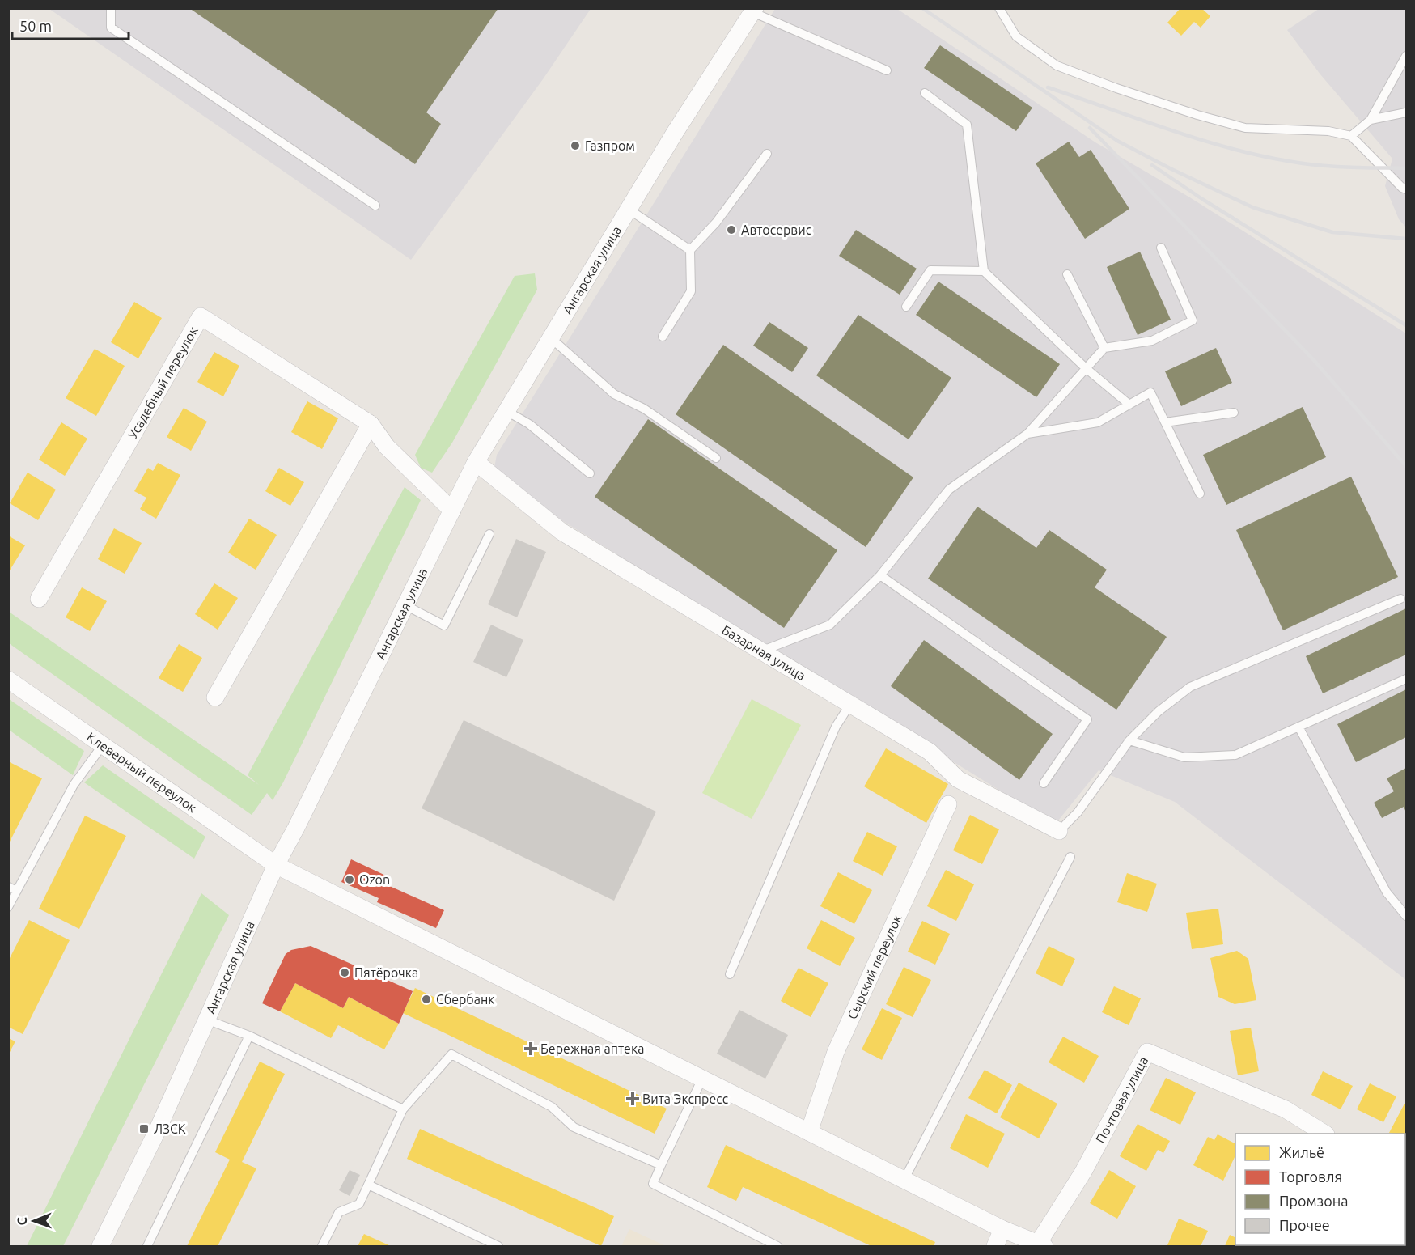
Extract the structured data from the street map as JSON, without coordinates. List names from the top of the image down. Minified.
{"streets":{"street":["Ангарская улица","Усадебный переулок","Базарная улица","Клеверный переулок","Сырский переулок","Почтовая улица"]},"crossings":[["Ангарская улица","Усадебный переулок"],["Ангарская улица","Базарная улица"],["Ангарская улица","Клеверный переулок"],["Клеверный переулок","Сырский переулок"],["Клеверный переулок","Почтовая улица"]],"places":{"other":["Газпром","Автосервис","Ozon","Пятёрочка","Сбербанк"],"health":["Бережная аптека","Вита Экспресс"],"transit":["ЛЗСК"]},"legend":["Жильё","Торговля","Промзона","Прочее"],"scale_bar":"50 m","north":"left"}
